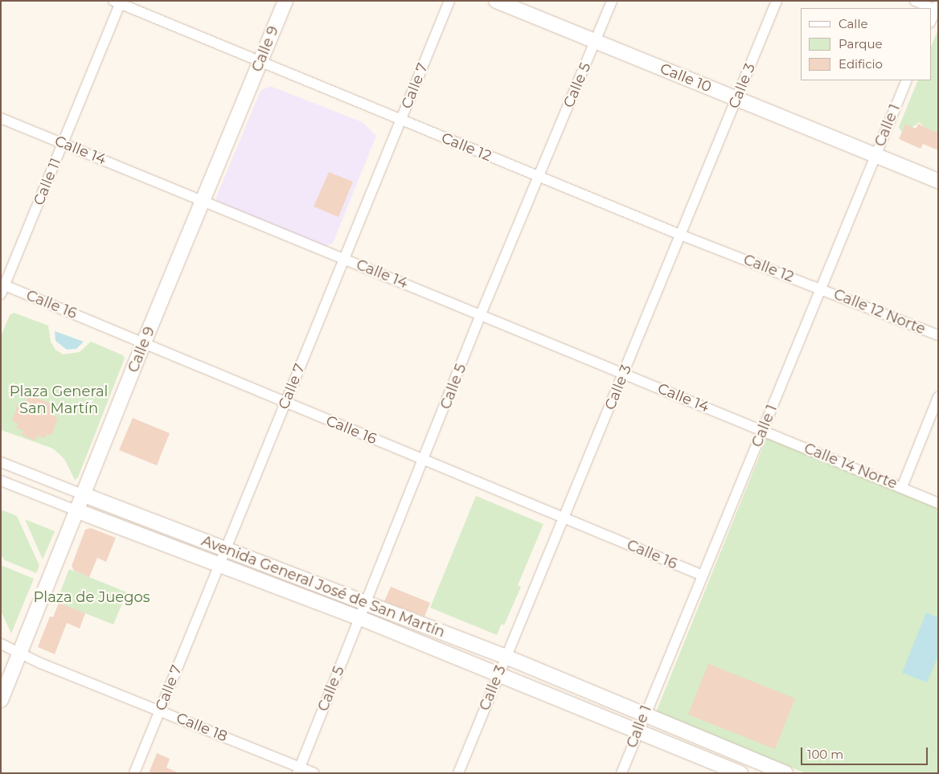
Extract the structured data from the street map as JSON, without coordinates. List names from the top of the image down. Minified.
{"streets":{"main road":["Calle 9","Calle 10","Avenida General José de San Martín"],"street":["Calle 5","Calle 7","Calle 3","Calle 1","Calle 12","Calle 14","Calle 11","Calle 16","Calle 12 Norte","Calle 14 Norte","Calle 18"]},"crossings":[["Calle 9","Calle 12"],["Calle 9","Calle 14"],["Calle 9","Calle 16"],["Calle 9","Avenida General José de San Martín"],["Calle 9","Calle 18"],["Calle 10","Calle 5"],["Calle 10","Calle 3"],["Calle 10","Calle 1"],["Calle 5","Calle 12"],["Calle 5","Calle 14"],["Calle 5","Calle 16"],["Calle 5","Avenida General José de San Martín"],["Calle 5","Calle 18"],["Calle 7","Calle 12"],["Calle 7","Calle 14"],["Calle 7","Calle 16"],["Calle 7","Avenida General José de San Martín"],["Calle 7","Calle 18"],["Calle 3","Calle 12"],["Calle 3","Calle 14"],["Calle 3","Calle 16"],["Calle 3","Avenida General José de San Martín"],["Calle 1","Calle 12"],["Calle 1","Calle 14"],["Calle 1","Calle 16"],["Calle 1","Calle 12 Norte"],["Calle 1","Calle 14 Norte"],["Calle 1","Avenida General José de San Martín"],["Calle 12","Calle 11"],["Calle 12","Calle 12 Norte"],["Calle 14","Calle 11"],["Calle 14","Calle 14 Norte"],["Calle 11","Calle 16"]],"parks":["Plaza General San Martín","Plaza de Juegos"],"legend":["Calle","Parque","Edificio"],"scale_bar":"100 m"}
